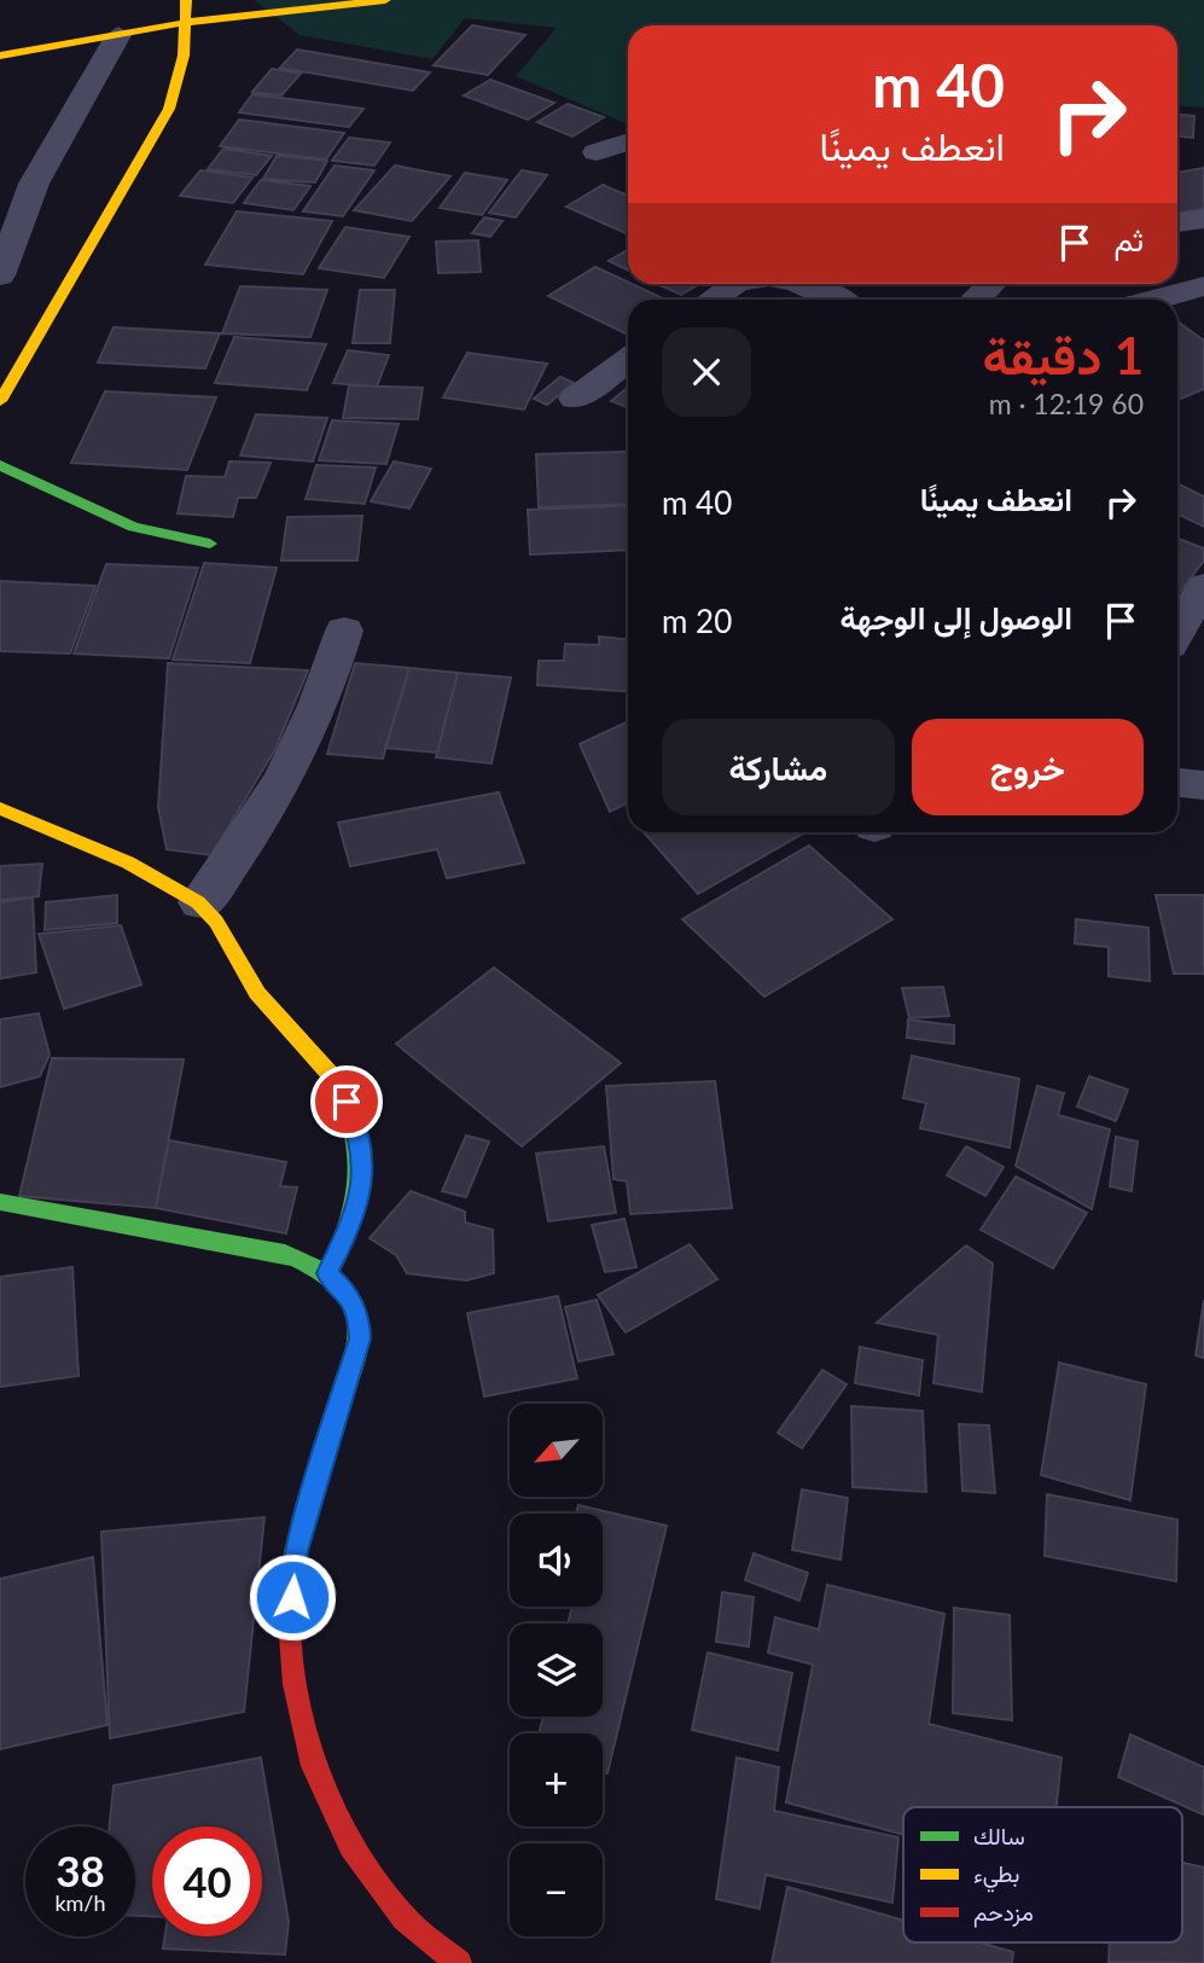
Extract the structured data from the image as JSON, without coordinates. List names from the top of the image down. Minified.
{"legend":["سالك","بطيء","مزدحم"],"north":"bottom left","page":{"turn":["40 m","انعطف يمينًا"],"then":"ثم","heading":["1 دقيقة","60 m · 12:19"],"list":[{"name":"انعطف يمينًا","value":"40 m"},{"name":"الوصول إلى الوجهة","value":"20 m"}],"buttons":["خروج","مشاركة"],"map_buttons":["+","−"],"speed":"38 km/h","limit":"40"}}
